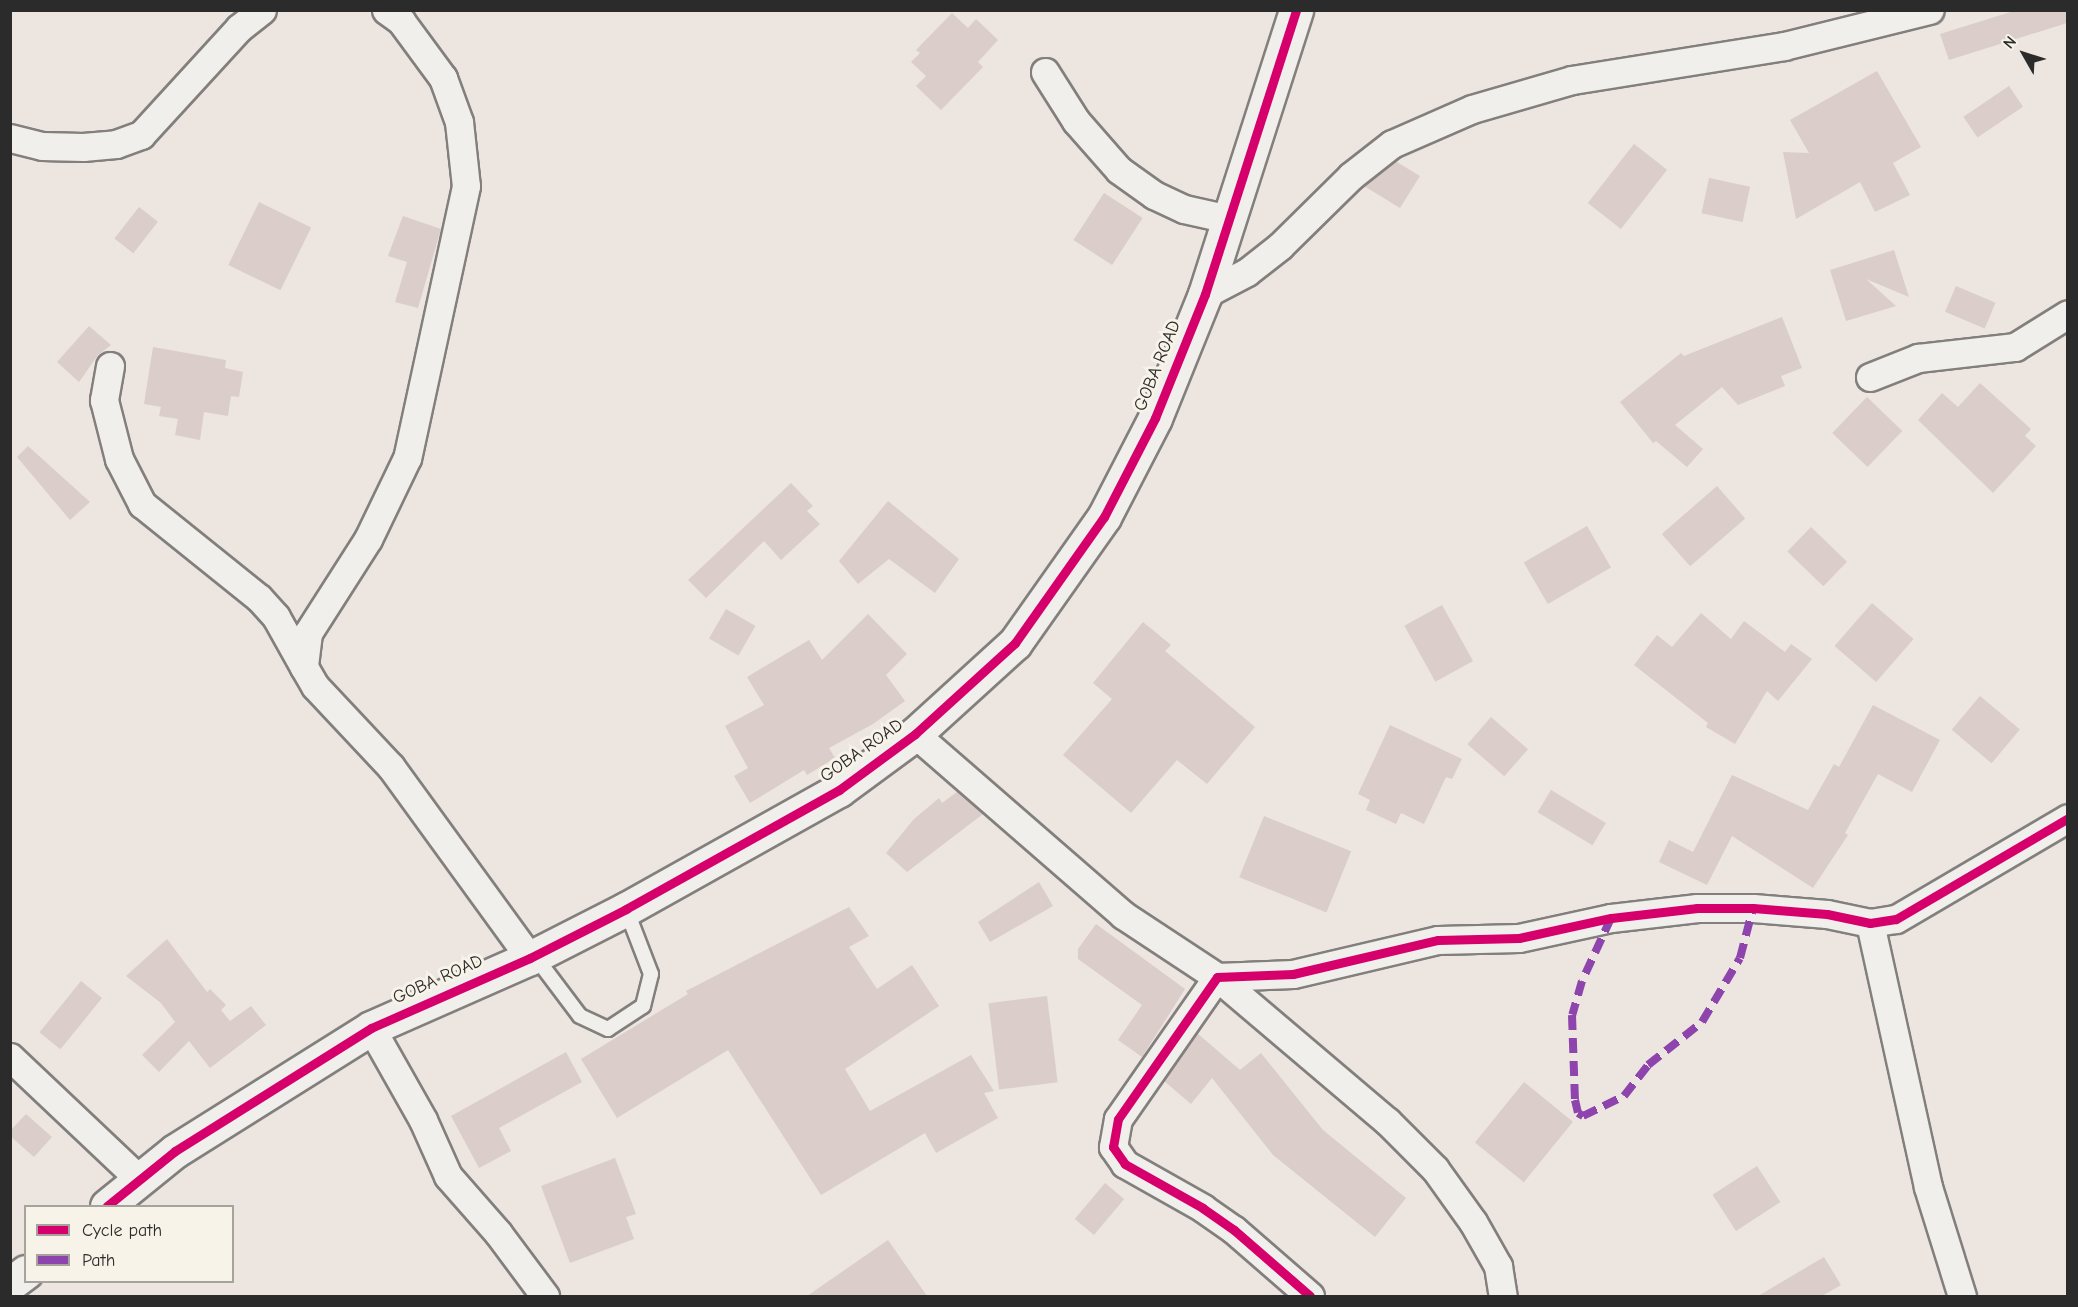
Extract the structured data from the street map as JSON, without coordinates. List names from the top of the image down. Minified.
{"streets":{"street":["GOBA ROAD"]},"legend":["Cycle path","Path"],"north":"top left"}
